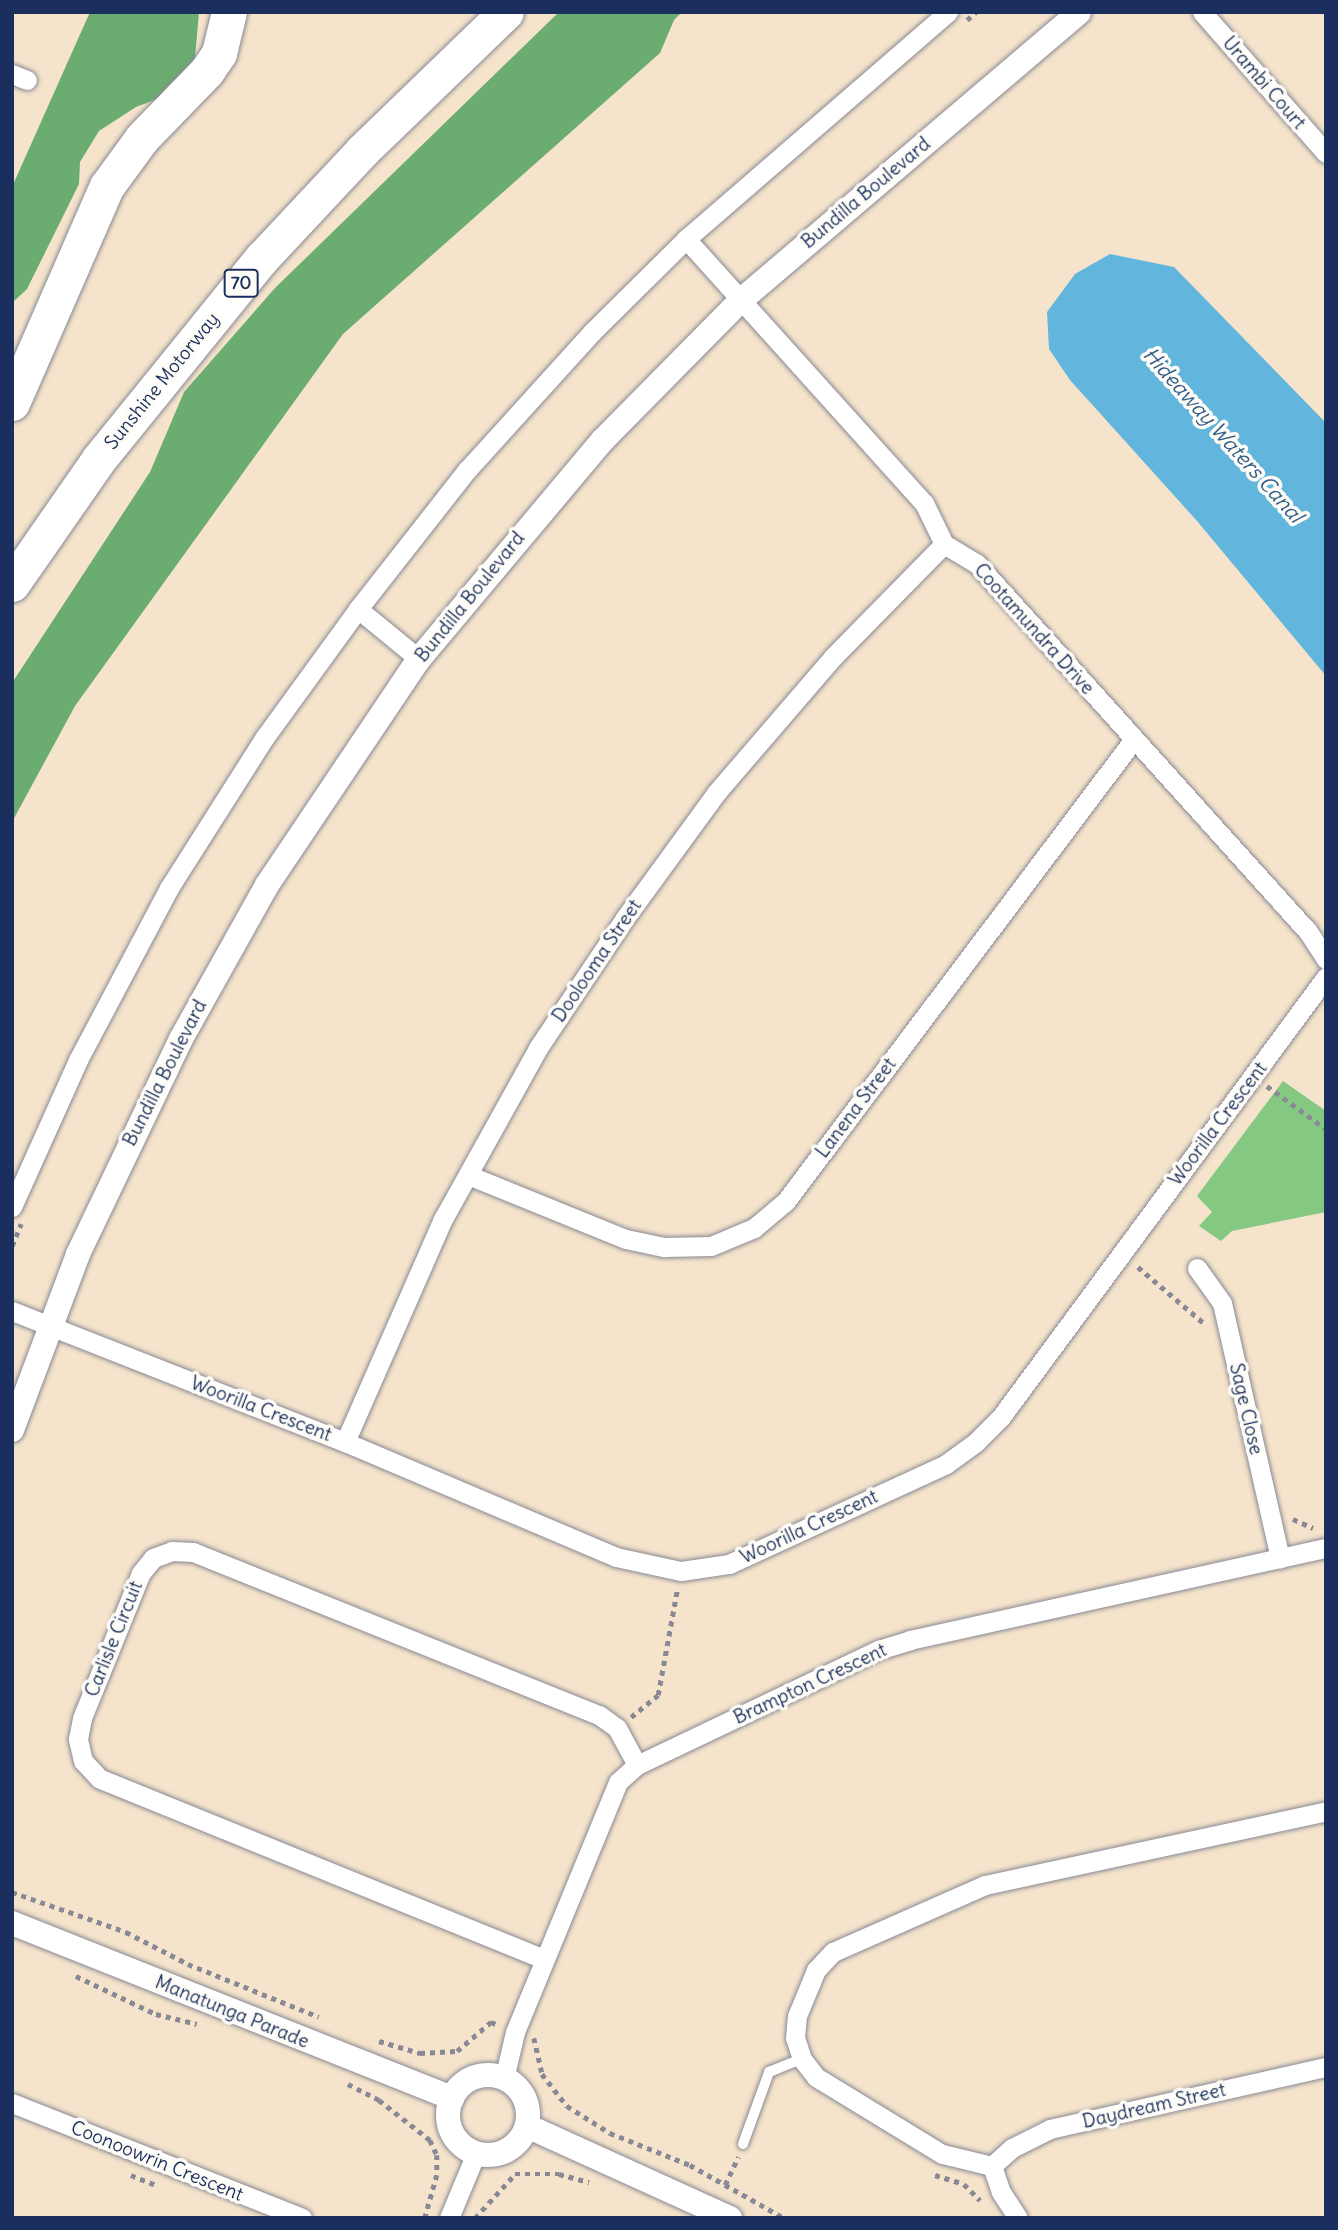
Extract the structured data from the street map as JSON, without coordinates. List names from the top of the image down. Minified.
{"streets":{"highway":["70","Sunshine Motorway"],"street":["Urambi Court","Bundilla Boulevard","Cootamundra Drive","Doolooma Street","Lanena Street","Woorilla Crescent","Sage Close","Carlisle Circuit","Brampton Crescent","Manatunga Parade","Daydream Street","Coonoowrin Crescent"]},"crossings":[["Bundilla Boulevard","Woorilla Crescent"],["Cootamundra Drive","Doolooma Street"],["Cootamundra Drive","Lanena Street"],["Doolooma Street","Lanena Street"],["Doolooma Street","Woorilla Crescent"],["Sage Close","Brampton Crescent"],["Carlisle Circuit","Brampton Crescent"],["Brampton Crescent","Manatunga Parade"]],"water":["Hideaway Waters Canal"]}
